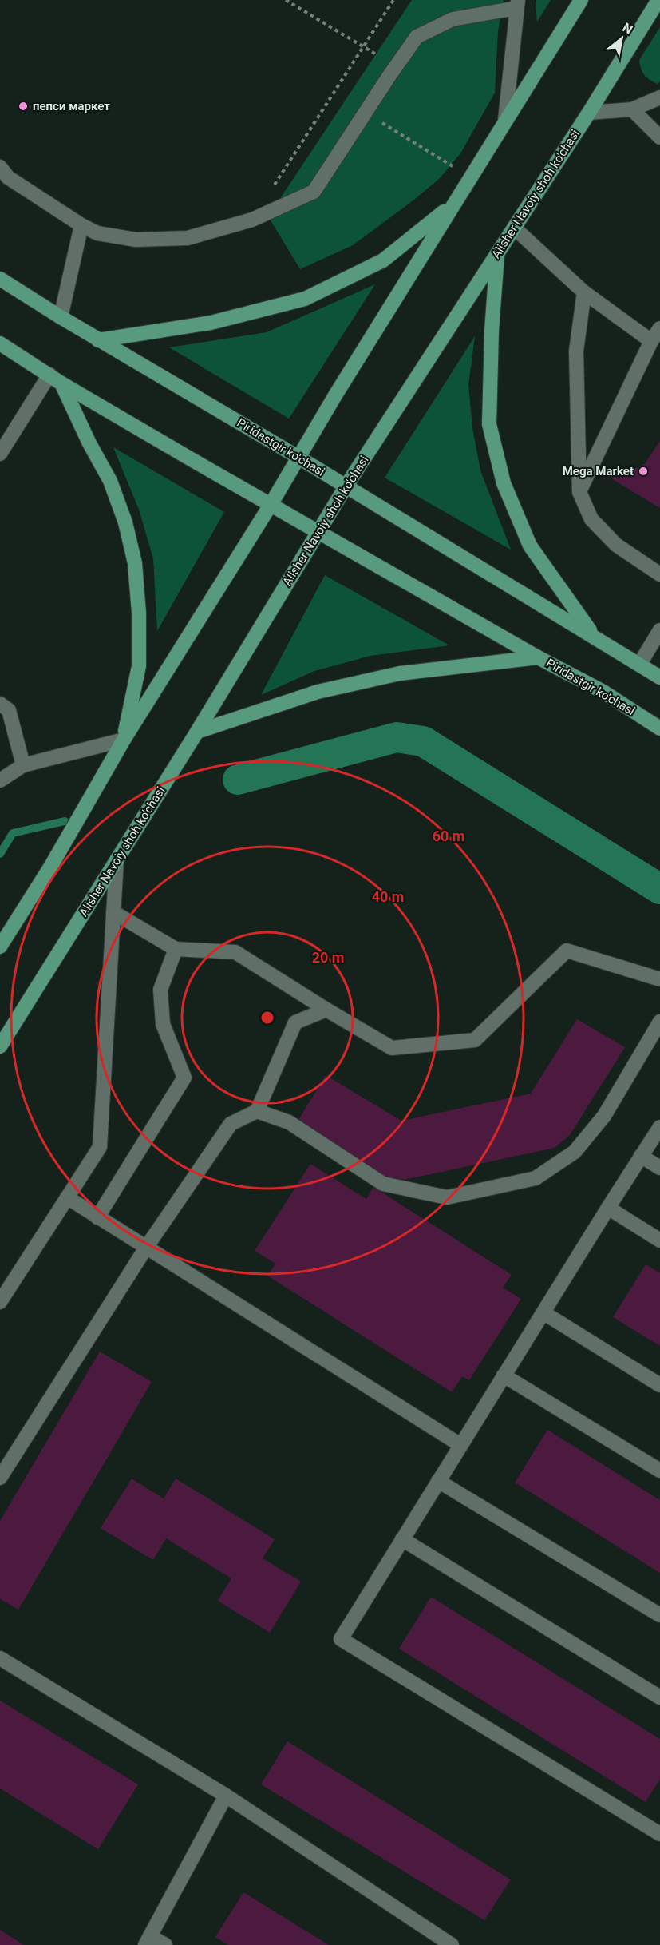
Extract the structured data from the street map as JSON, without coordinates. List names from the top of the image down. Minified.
{"streets":{"main road":["Alisher Navoiy shoh ko'chasi","Piridastgir ko'chasi"]},"crossings":[["Alisher Navoiy shoh ko'chasi","Piridastgir ko'chasi"]],"places":["пепси маркет","Mega Market"],"north":"top right","rings":["60 m","40 m","20 m"]}
